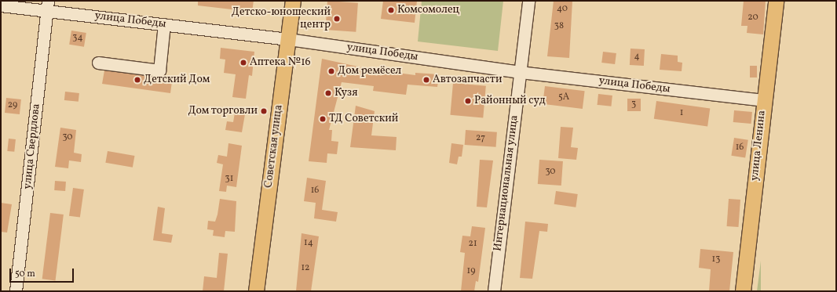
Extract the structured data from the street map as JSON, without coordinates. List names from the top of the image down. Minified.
{"streets":{"main road":["улица Ленина","Советская улица"],"street":["улица Победы","улица Свердлова","Интернациональная улица"]},"crossings":[["улица Победы","улица Ленина"],["улица Победы","улица Свердлова"],["улица Победы","Советская улица"],["улица Победы","Интернациональная улица"]],"places":["Комсомолец","Детско-юношеский центр","Аптека №16","Дом ремёсел","Детский Дом","Автозапчасти","Кузя","Районный суд","Дом торговли","ТД Советский"],"house_numbers":["40","20","38","34","4","5А","3","29","1","30","27","16","30","31","16","14","21","13","12","19"],"scale_bar":"50 m"}
